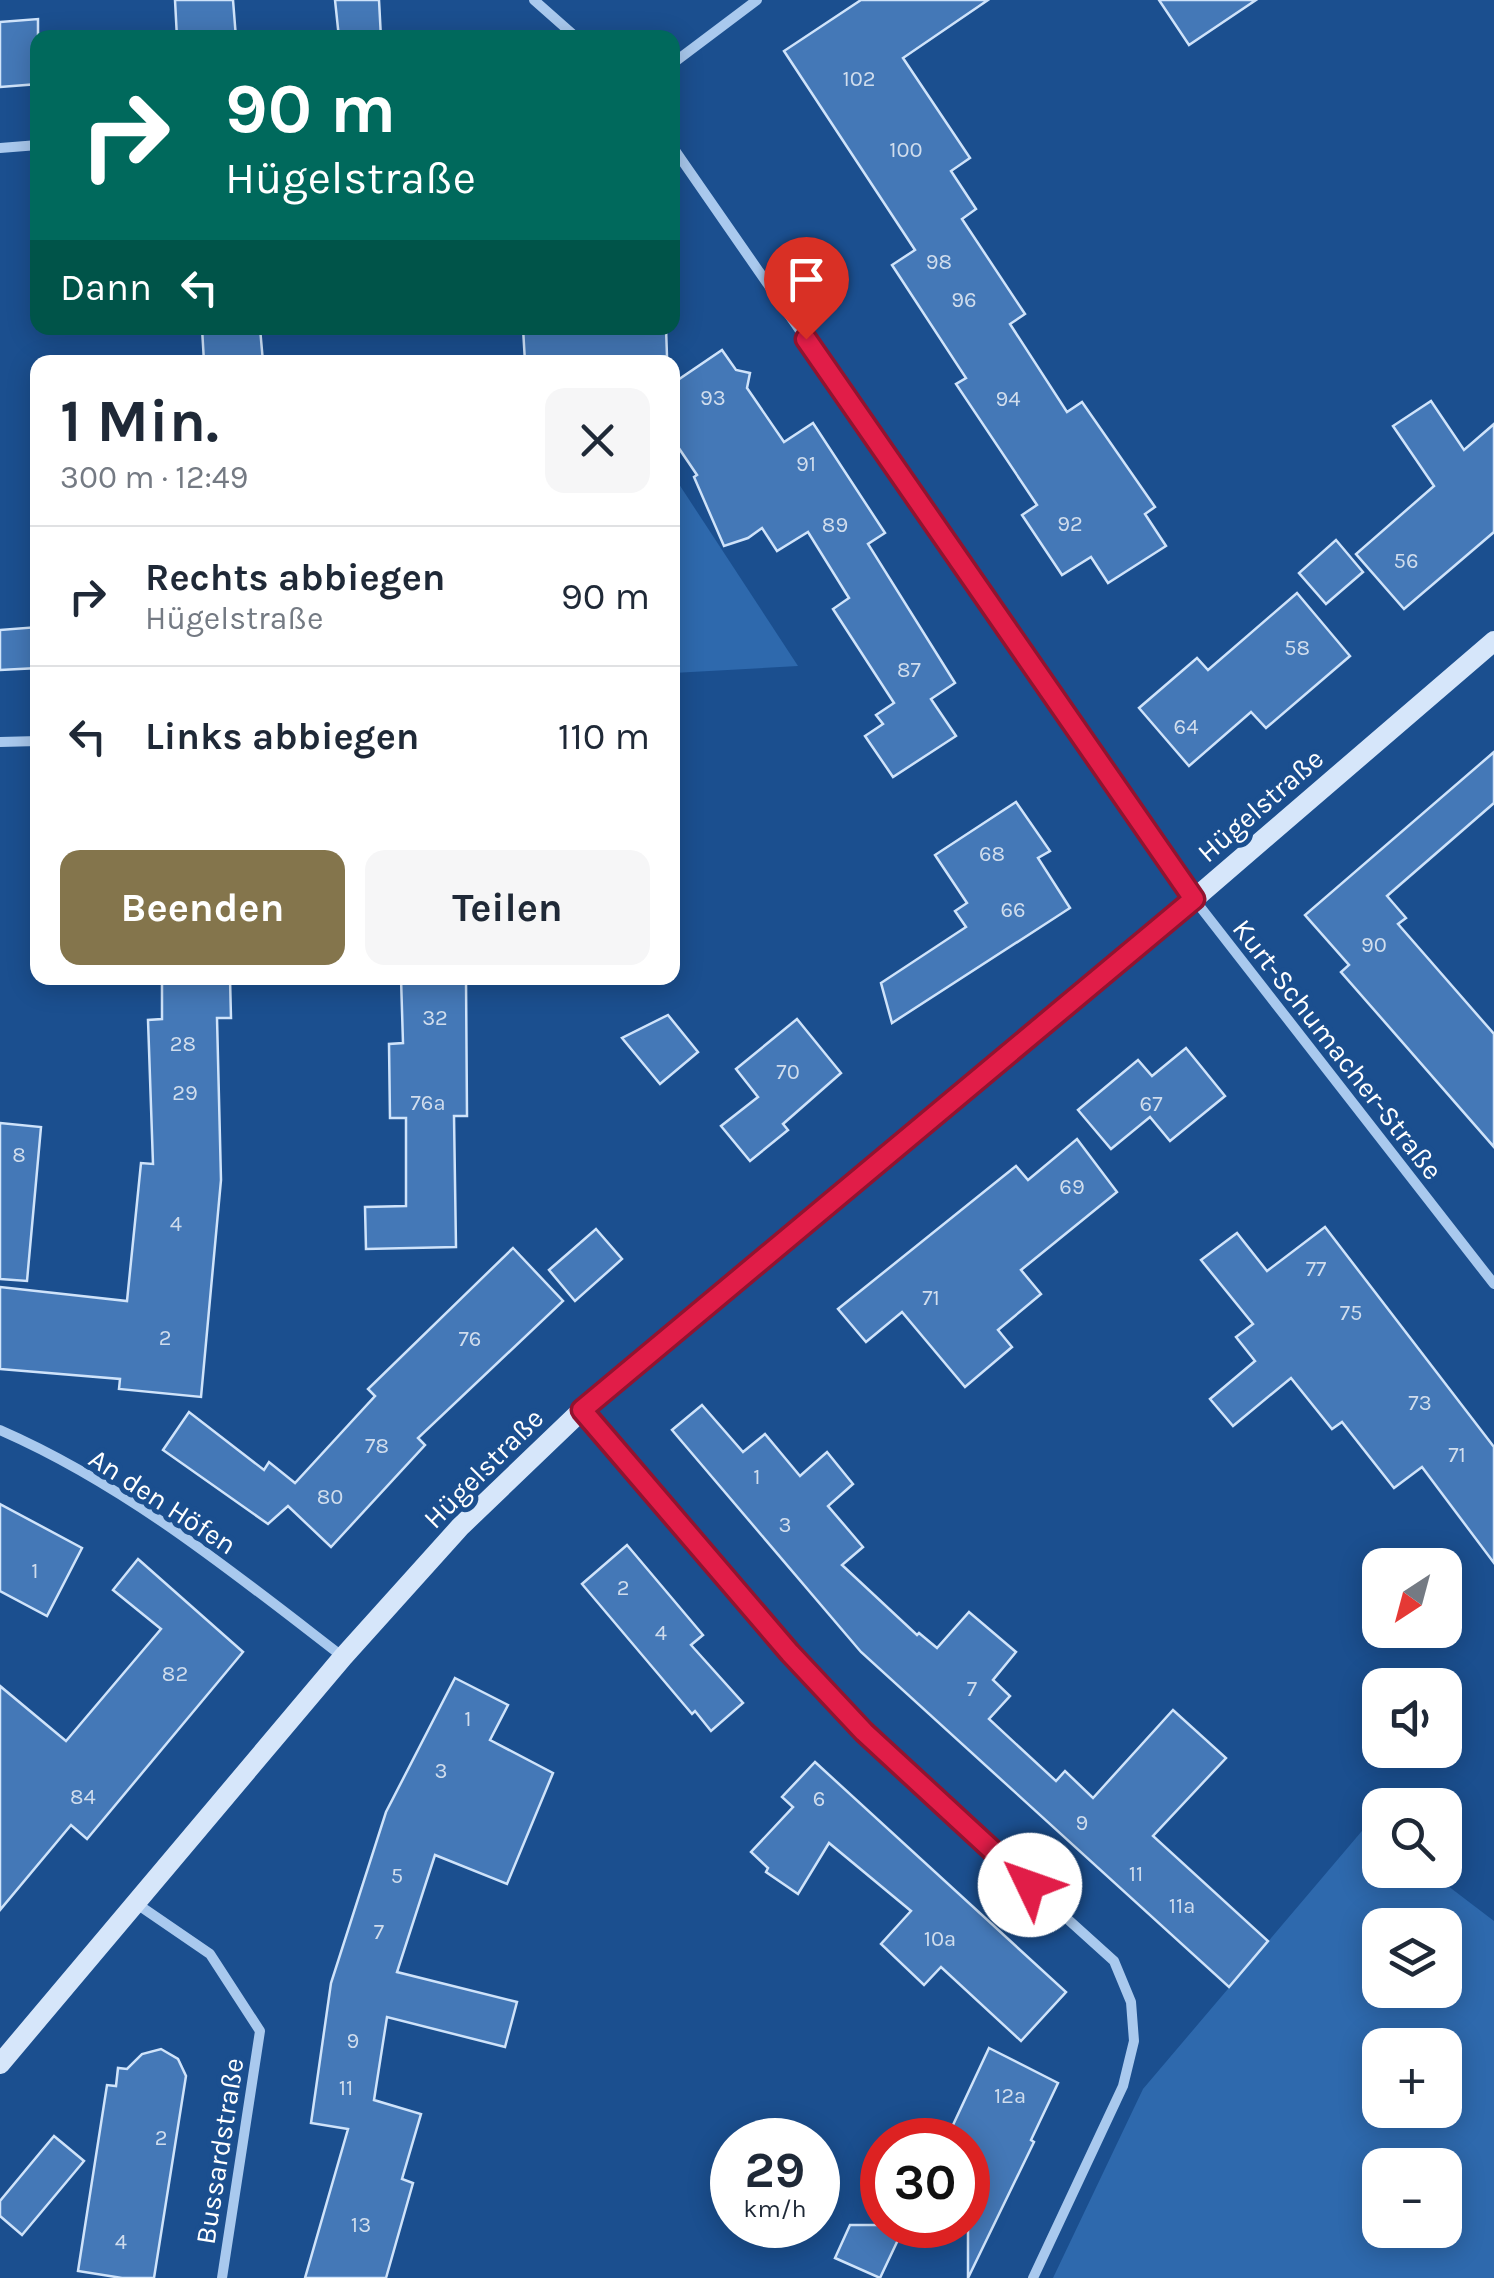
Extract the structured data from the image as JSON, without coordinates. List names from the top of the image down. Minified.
{"streets":{"street":["Hügelstraße","Kurt-Schumacher-Straße","An den Höfen","Bussardstraße"]},"crossings":[["Hügelstraße","Kurt-Schumacher-Straße"],["Hügelstraße","An den Höfen"],["Hügelstraße","Bussardstraße"]],"house_numbers":["102","100","98","96","93","94","91","92","89","56","58","87","64","68","66","90","32","28","70","29","76a","67","8","69","4","77","71","75","2","76","73","78","71","1","80","3","1","2","4","82","7","1","3","84","6","9","11","5","11a","7","10a","9","11","12a","2","13","4"],"north":"bottom left","page":{"turn":["90 m","Hügelstraße"],"then":"Dann","heading":["1 Min.","300 m · 12:49"],"list":[{"name":"Rechts abbiegen","note":"Hügelstraße","value":"90 m"},{"name":"Links abbiegen","value":"110 m"}],"buttons":["Beenden","Teilen"],"map_buttons":["+","−"],"speed":"29 km/h","limit":"30"}}
